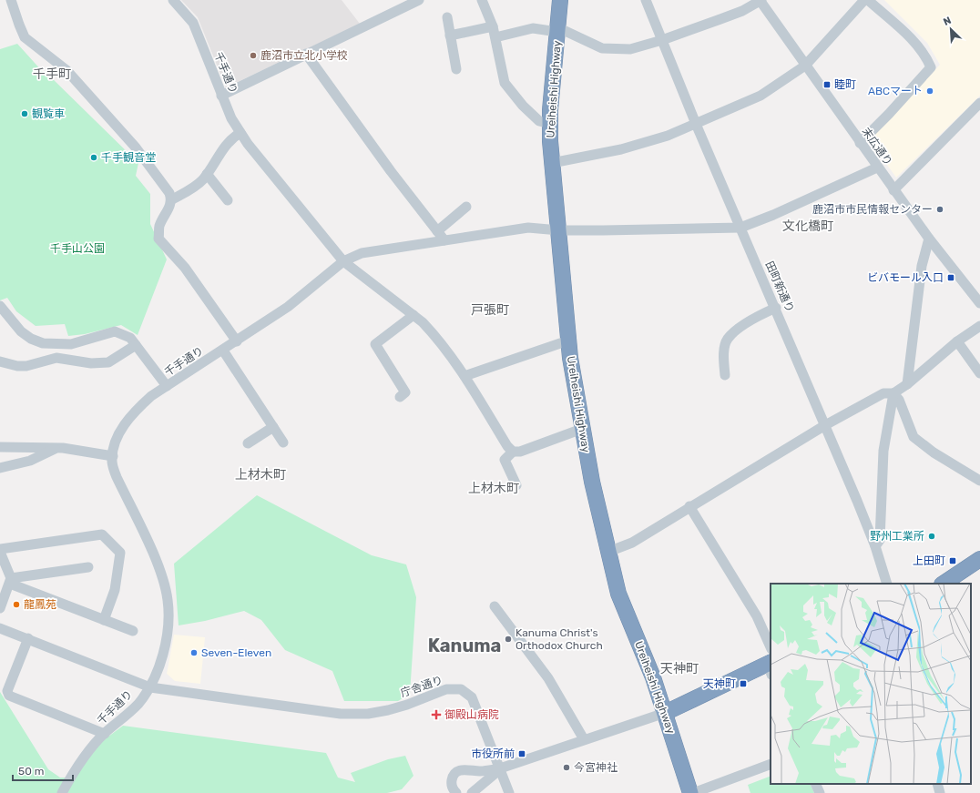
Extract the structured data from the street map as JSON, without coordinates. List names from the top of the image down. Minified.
{"streets":{"highway":["Ureiheishi Highway"],"street":["千手通り","末広通り","田町新通り","庁舎通り"]},"crossings":[["千手通り","庁舎通り"]],"districts":["千手町","文化橋町","戸張町","上材木町","上材木町","Kanuma","天神町"],"parks":["千手山公園"],"places":{"other":["鹿沼市立北小学校","ABCマート","観覧車","千手観音堂","鹿沼市市民情報センター","野州工業所","龍鳳苑","Kanuma Christ's Orthodox Church","Seven-Eleven","今宮神社"],"transit":["睦町","ビバモール入口","上田町","天神町","市役所前"],"health":["御殿山病院"]},"scale_bar":"50 m","north":"top left"}
